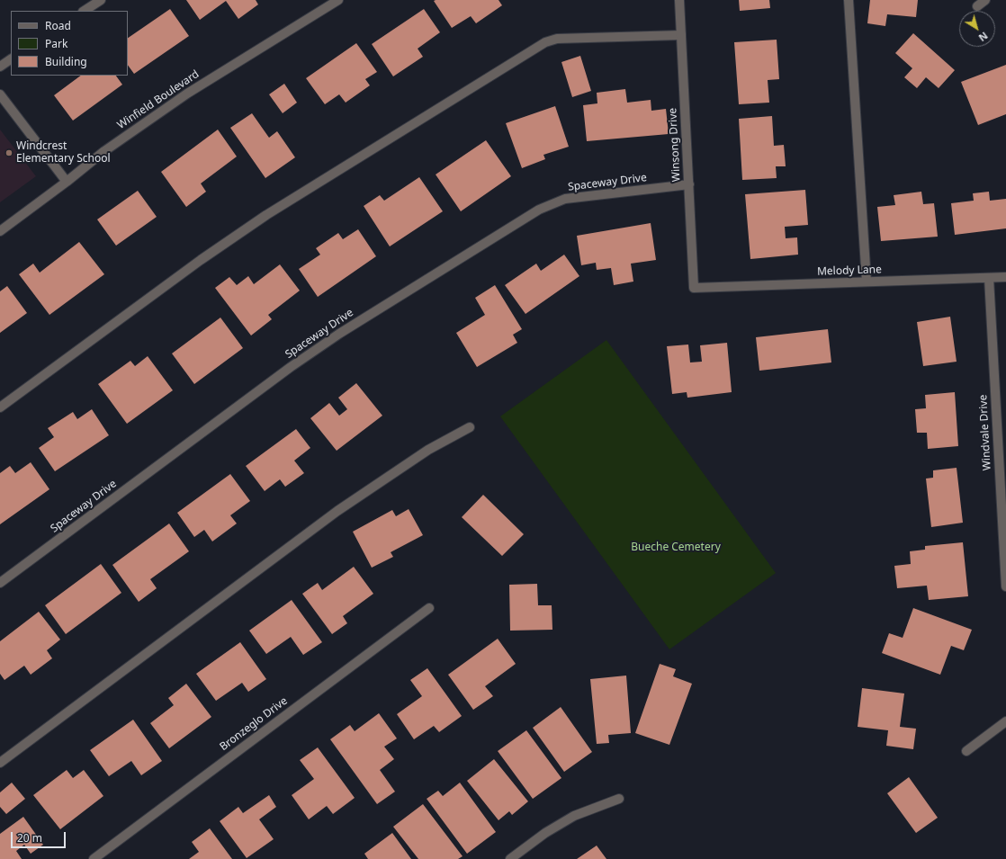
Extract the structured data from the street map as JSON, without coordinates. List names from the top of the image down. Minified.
{"streets":{"street":["Winfield Boulevard","Winsong Drive","Spaceway Drive","Melody Lane","Windvale Drive","Bronzeglo Drive"]},"crossings":[["Winsong Drive","Spaceway Drive"],["Winsong Drive","Melody Lane"],["Melody Lane","Windvale Drive"]],"parks":["Bueche Cemetery"],"places":["Windcrest Elementary School"],"legend":["Road","Park","Building"],"scale_bar":"20 m","north":"bottom right"}
